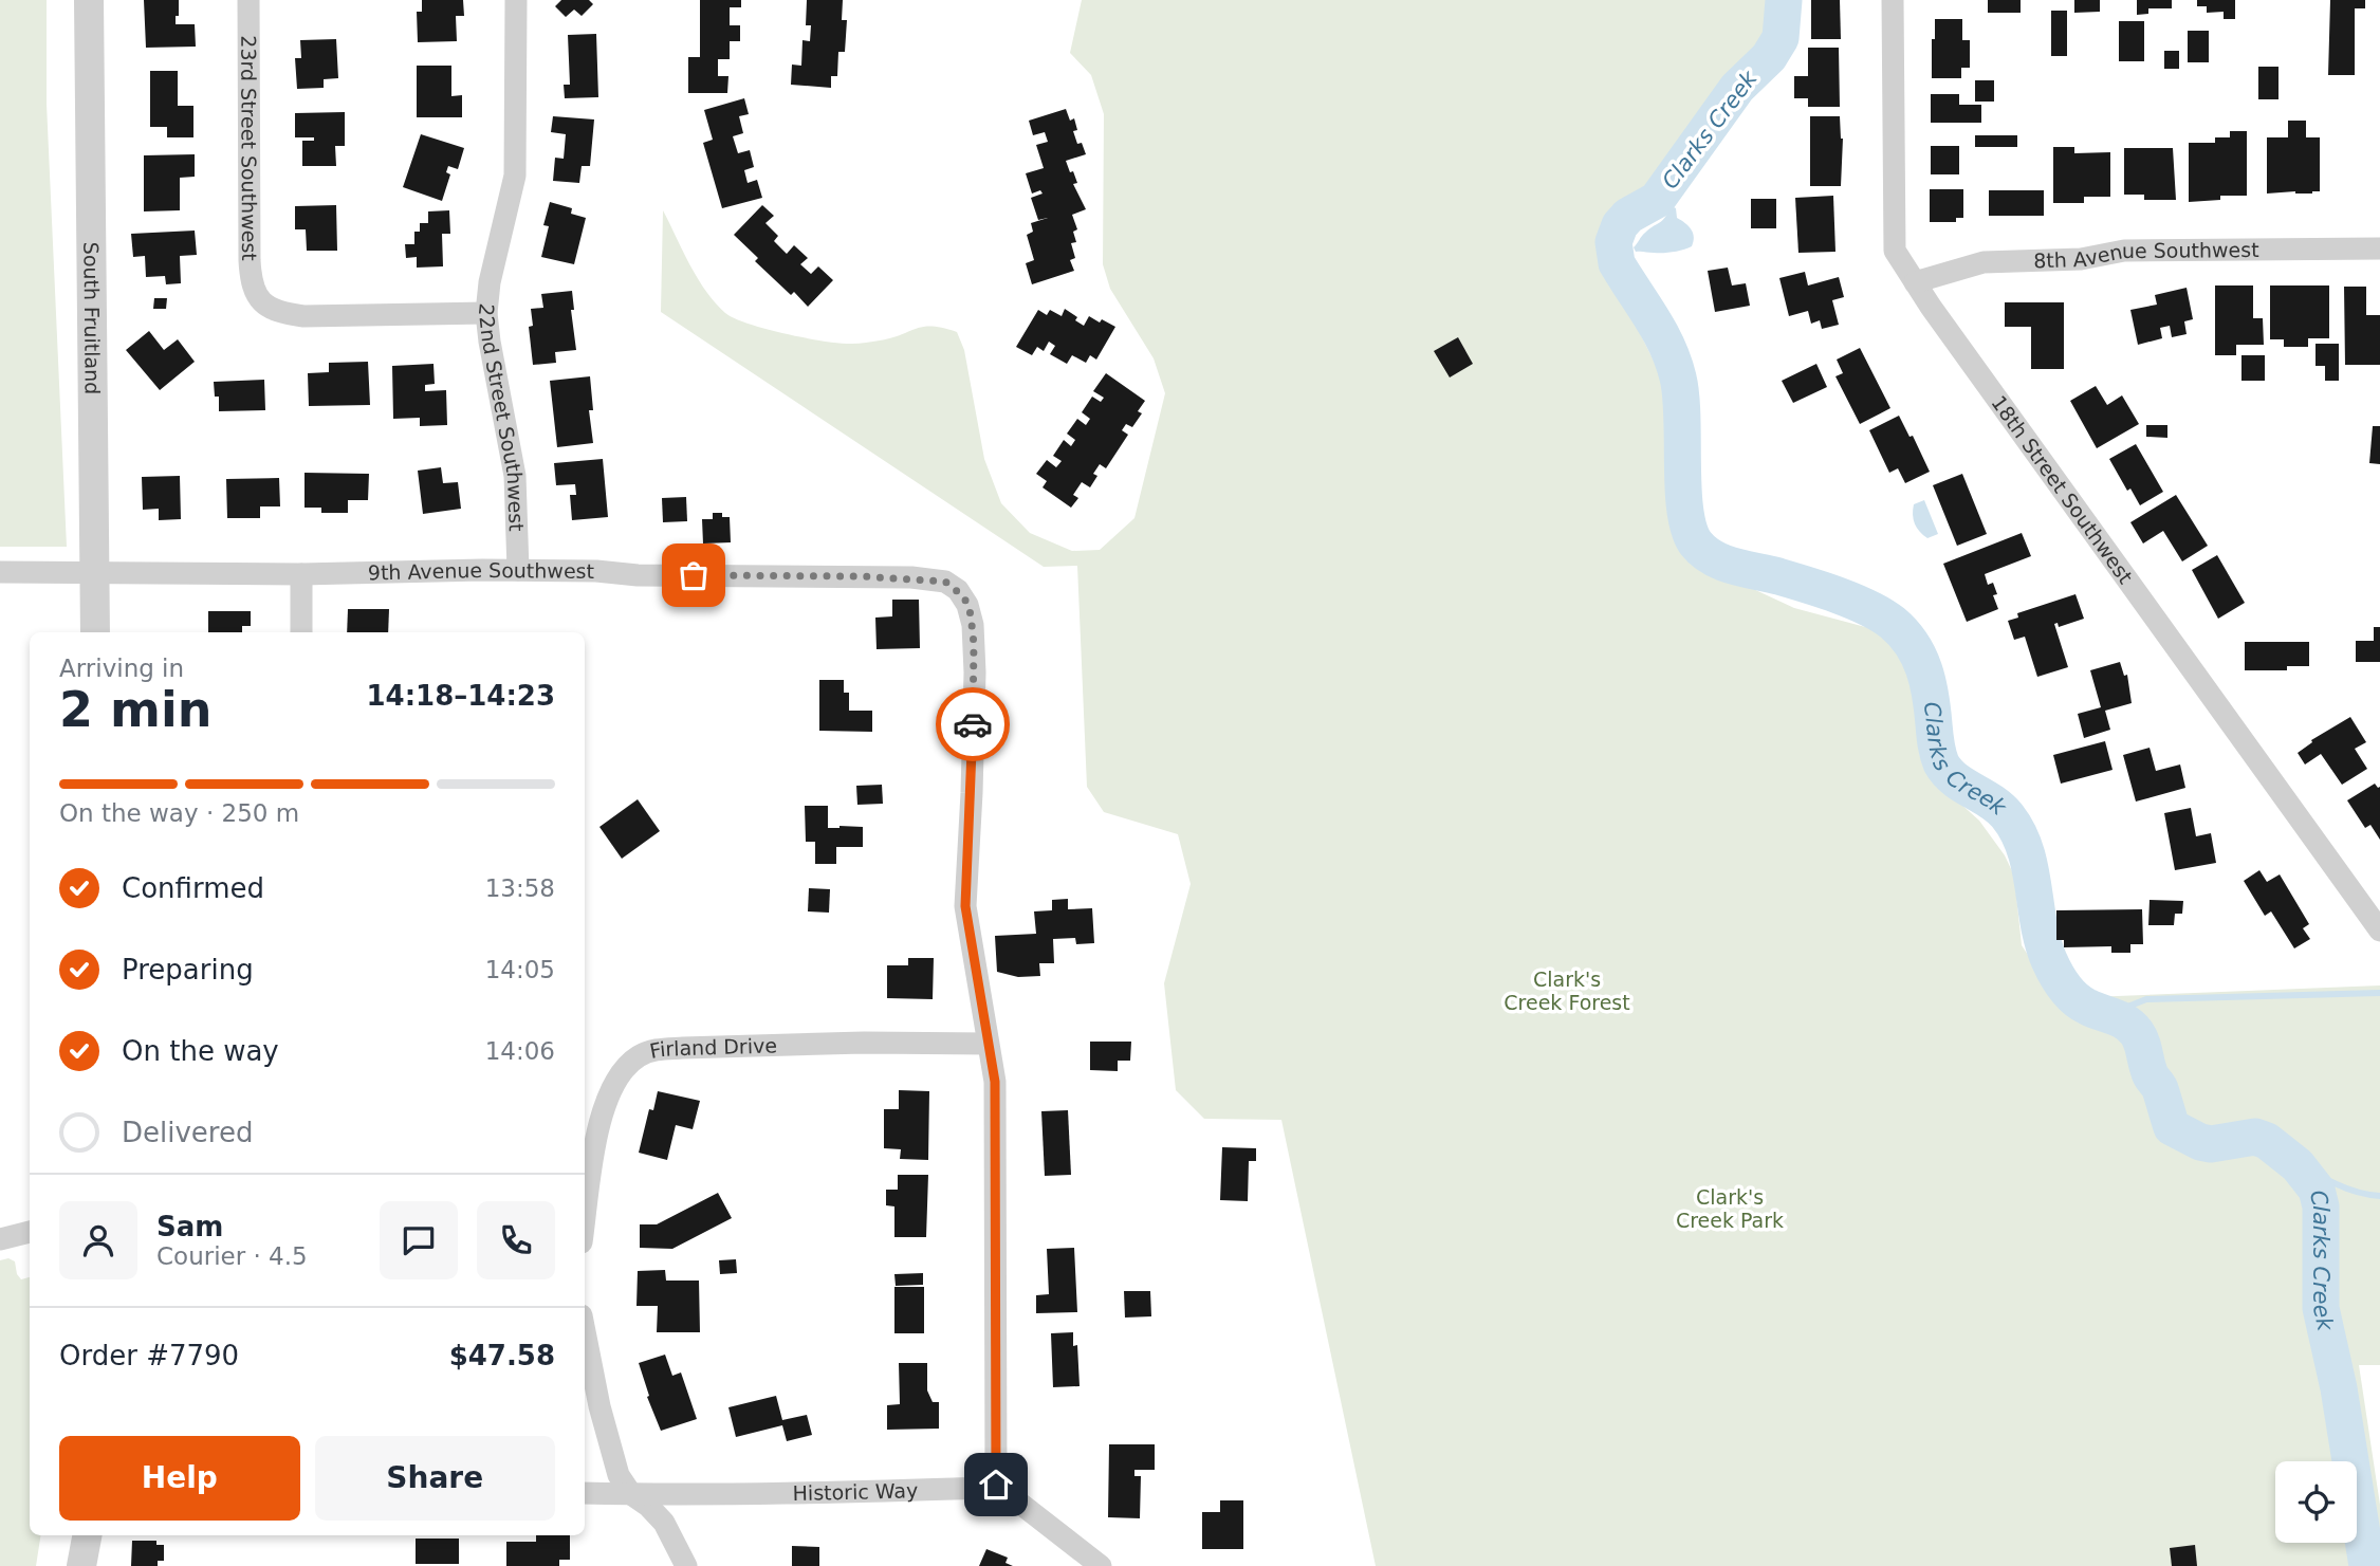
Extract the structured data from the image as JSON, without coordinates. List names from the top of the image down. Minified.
{"streets":{"street":["23rd Street Southwest","8th Avenue Southwest","South Fruitland","22nd Street Southwest","18th Street Southwest","9th Avenue Southwest","Firland Drive","Historic Way"]},"crossings":[["23rd Street Southwest","22nd Street Southwest"],["8th Avenue Southwest","18th Street Southwest"],["South Fruitland","9th Avenue Southwest"],["22nd Street Southwest","9th Avenue Southwest"],["9th Avenue Southwest","Firland Drive"]],"water":["Clarks Creek"],"parks":["Clark's Creek Forest","Clark's Creek Park"],"page":{"heading":["2 min","Arriving in","14:18–14:23"],"panel":["Sam","Courier · 4.5","Order #7790","$47.58"],"bar":"On the way · 250 m","list":[["Confirmed","13:58"],["Preparing","14:05"],["On the way","14:06"],"Delivered"],"buttons":["Help","Share"]}}
